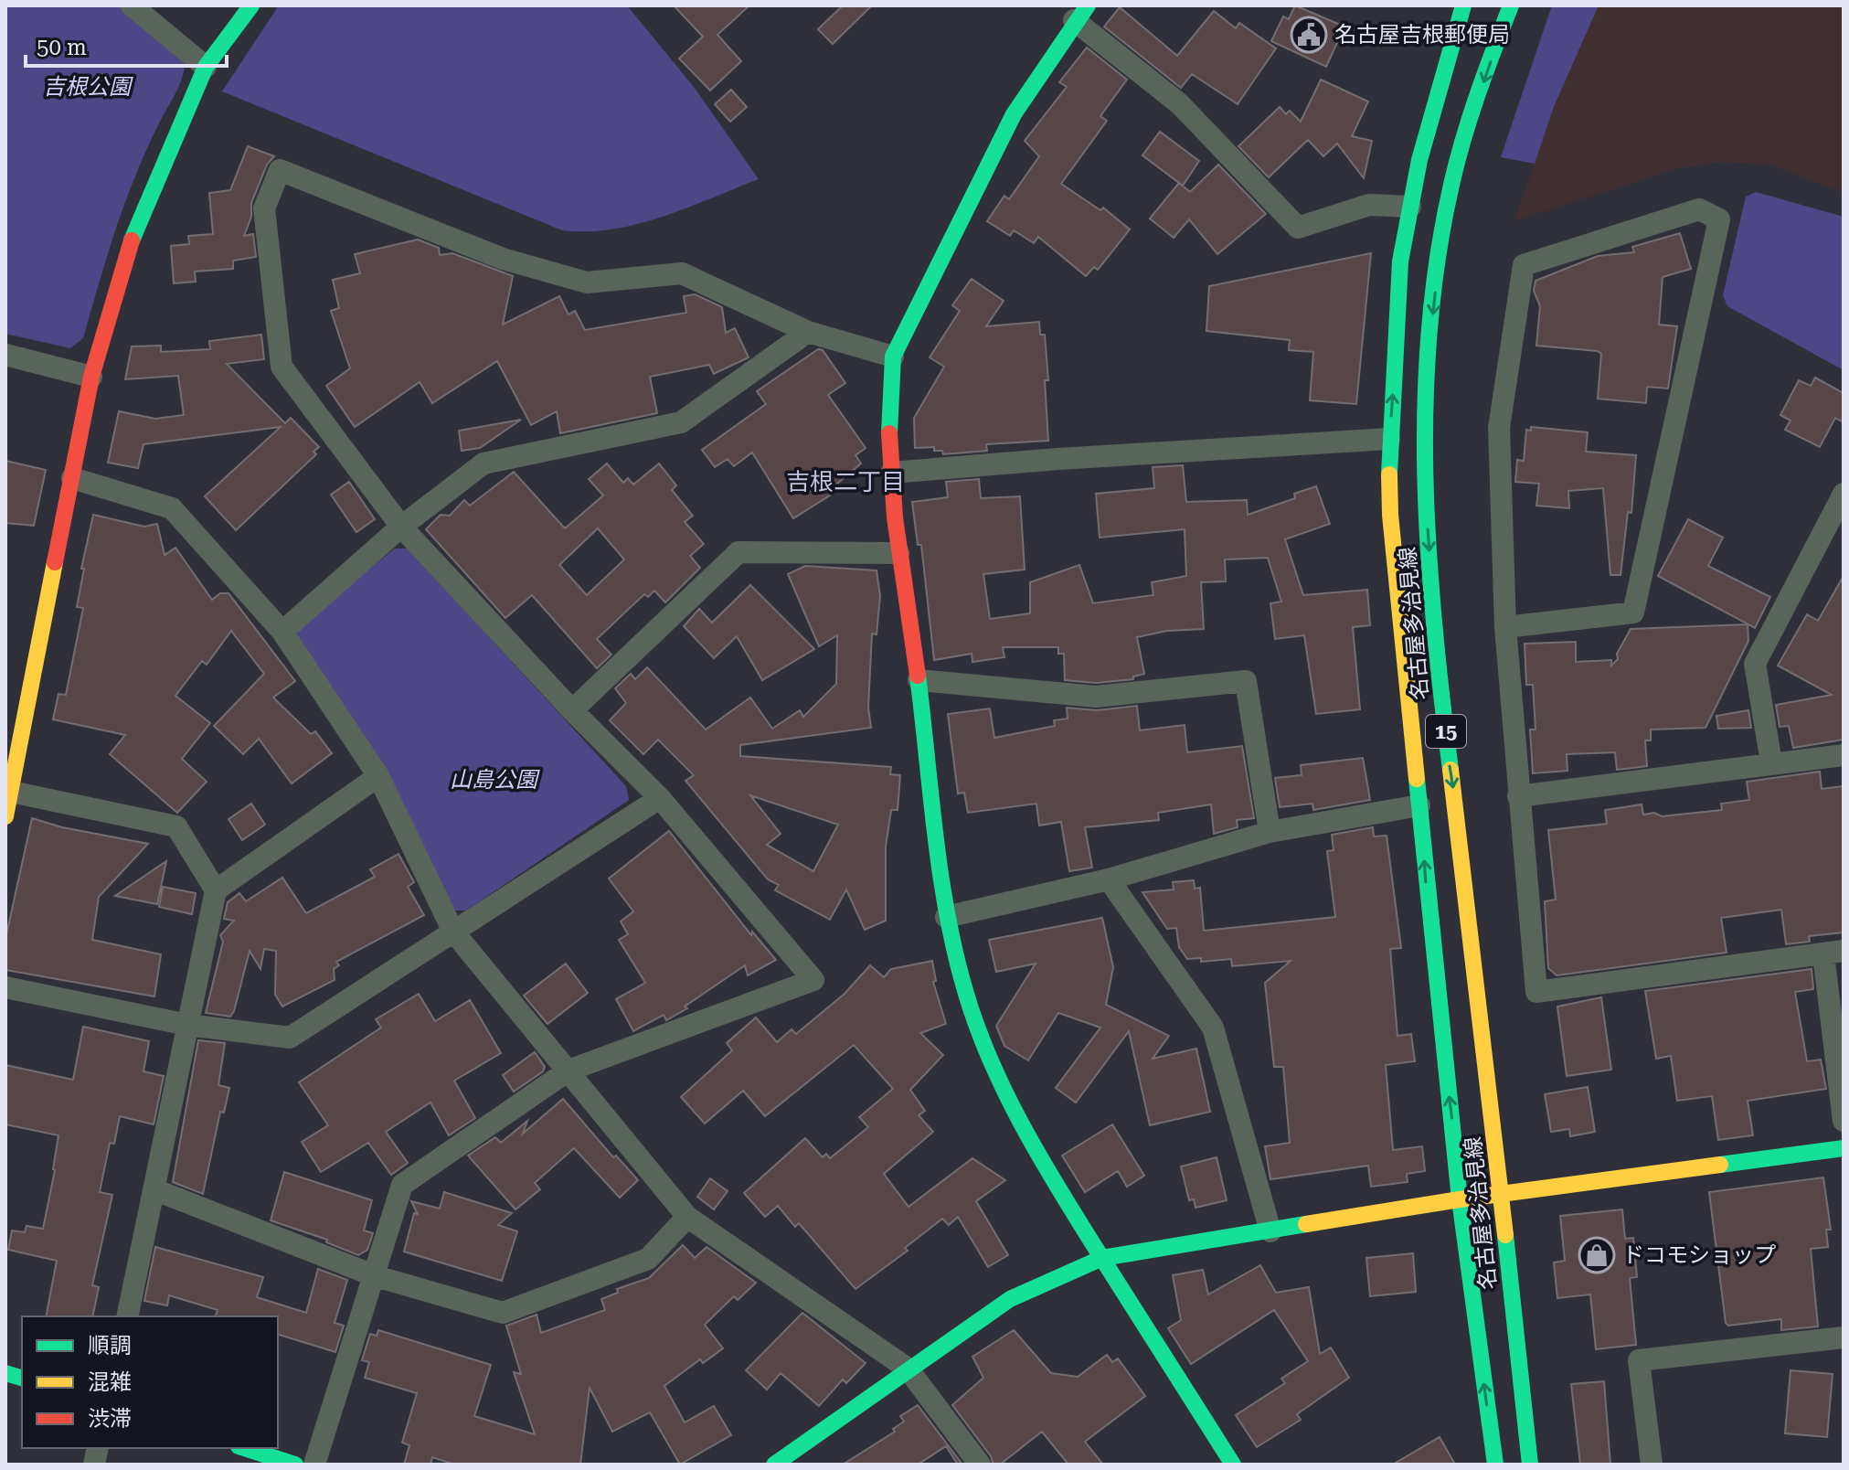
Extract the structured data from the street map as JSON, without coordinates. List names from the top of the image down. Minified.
{"streets":{"street":["名古屋多治見線","15"]},"districts":["吉根二丁目"],"parks":["吉根公園","山島公園"],"places":{"public building":["名古屋吉根郵便局"],"shop":["ドコモショップ"]},"legend":["順調","混雑","渋滞"],"scale_bar":"50 m"}
